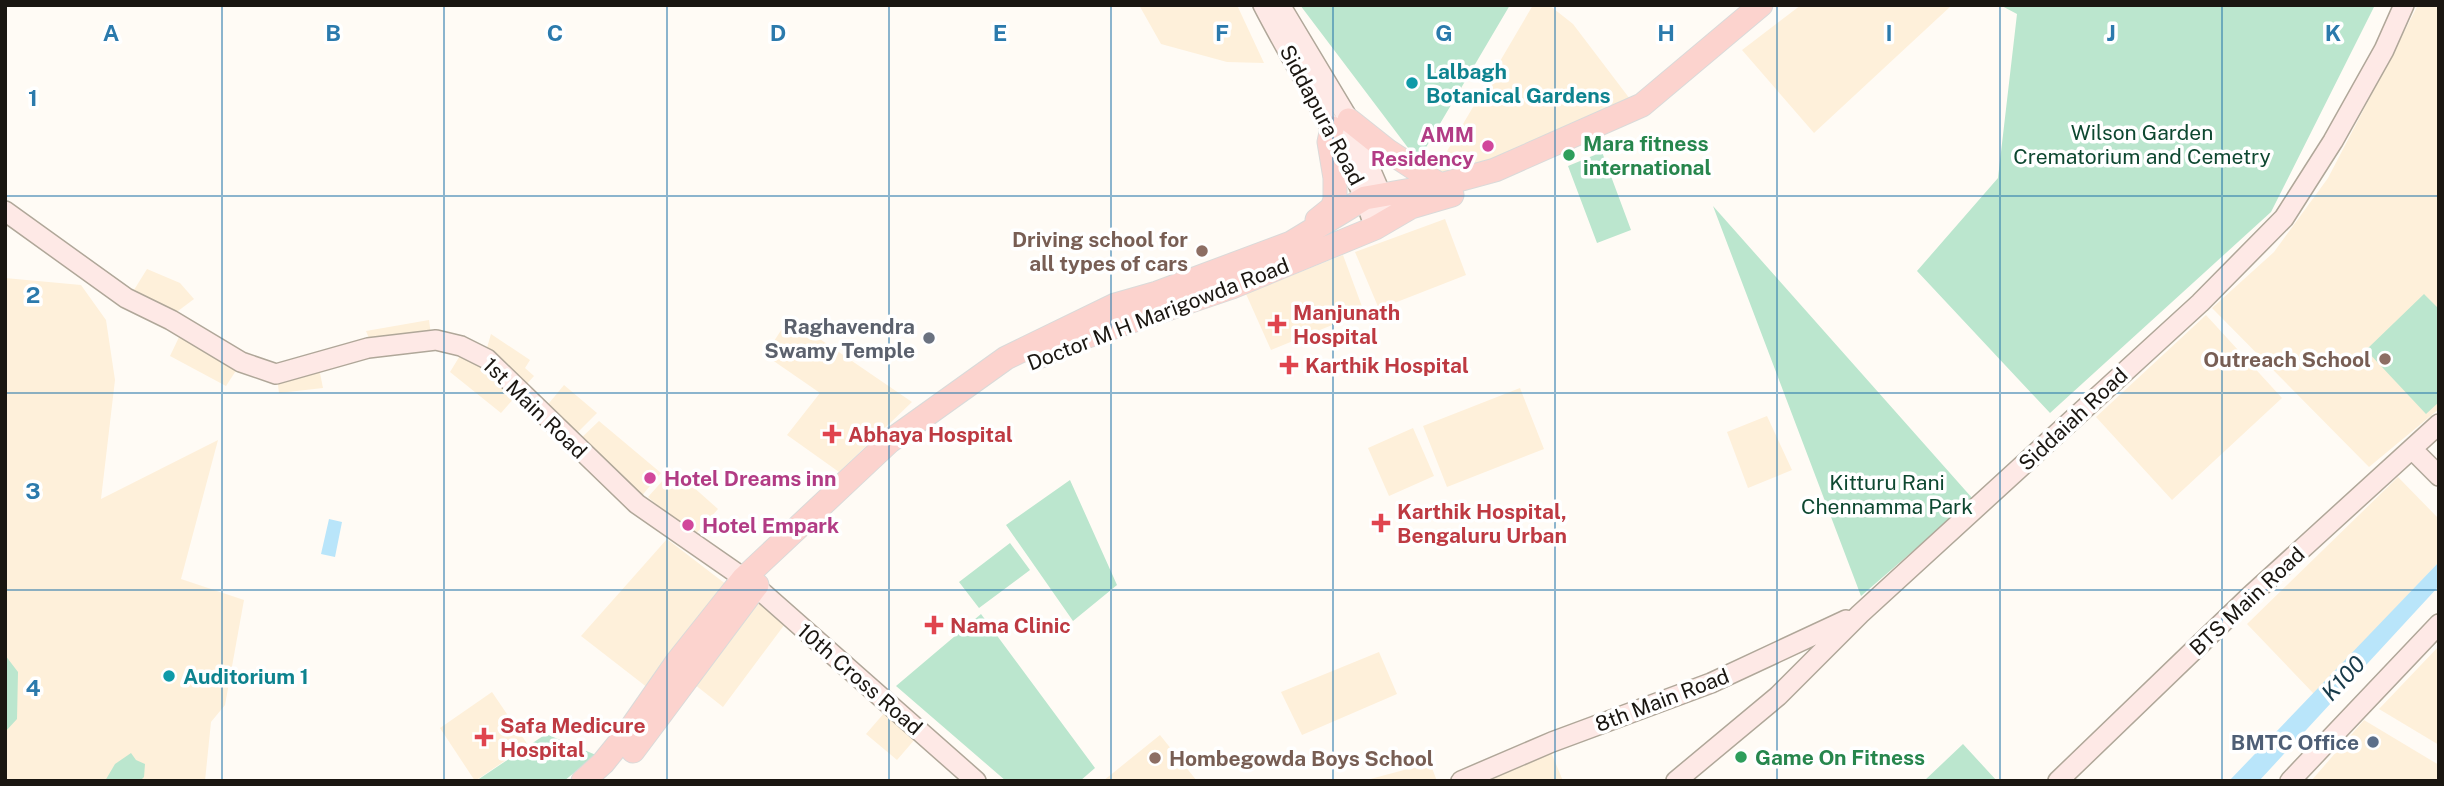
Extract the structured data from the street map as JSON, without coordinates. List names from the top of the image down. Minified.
{"streets":{"main road":["Doctor M H Marigowda Road"],"street":["Siddapura Road","1st Main Road","Siddaiah Road","BTS Main Road","10th Cross Road","8th Main Road"]},"crossings":[["Doctor M H Marigowda Road","1st Main Road"],["Doctor M H Marigowda Road","10th Cross Road"],["1st Main Road","10th Cross Road"],["Siddaiah Road","8th Main Road"]],"water":["K100"],"parks":["Wilson Garden Crematorium and Cemetry","Kitturu Rani Chennamma Park"],"places":{"other":["Lalbagh Botanical Gardens","AMM Residency","Mara fitness international","Driving school for all types of cars","Raghavendra Swamy Temple","Outreach School","Hotel Dreams inn","Hotel Empark","Auditorium 1","BMTC Office","Game On Fitness","Hombegowda Boys School"],"health":["Manjunath Hospital","Karthik Hospital","Abhaya Hospital","Karthik Hospital, Bengaluru Urban","Nama Clinic","Safa Medicure Hospital"]},"grid":{"columns":["A","B","C","D","E","F","G","H","I","J","K"],"rows":["1","2","3","4"]}}
